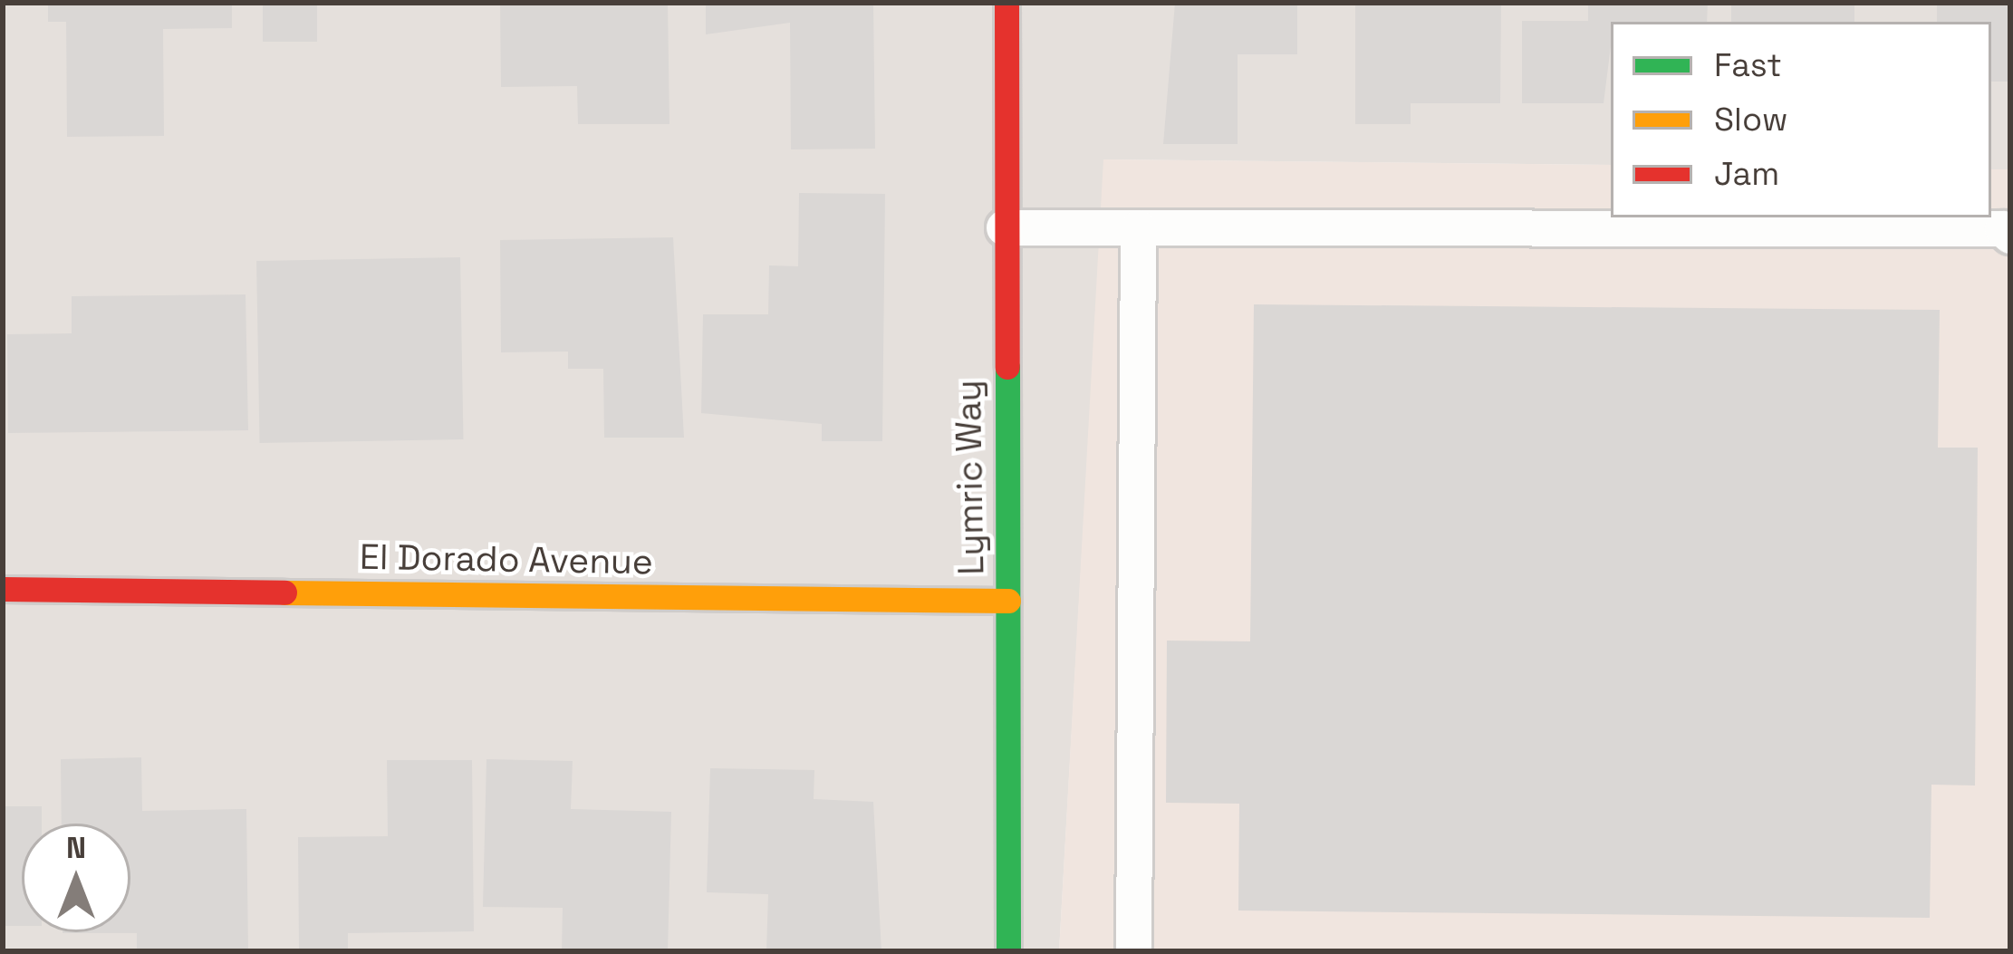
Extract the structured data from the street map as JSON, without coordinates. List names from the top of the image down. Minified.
{"streets":{"street":["Lymric Way","El Dorado Avenue"]},"crossings":[["Lymric Way","El Dorado Avenue"]],"legend":["Fast","Slow","Jam"],"north":"top"}
